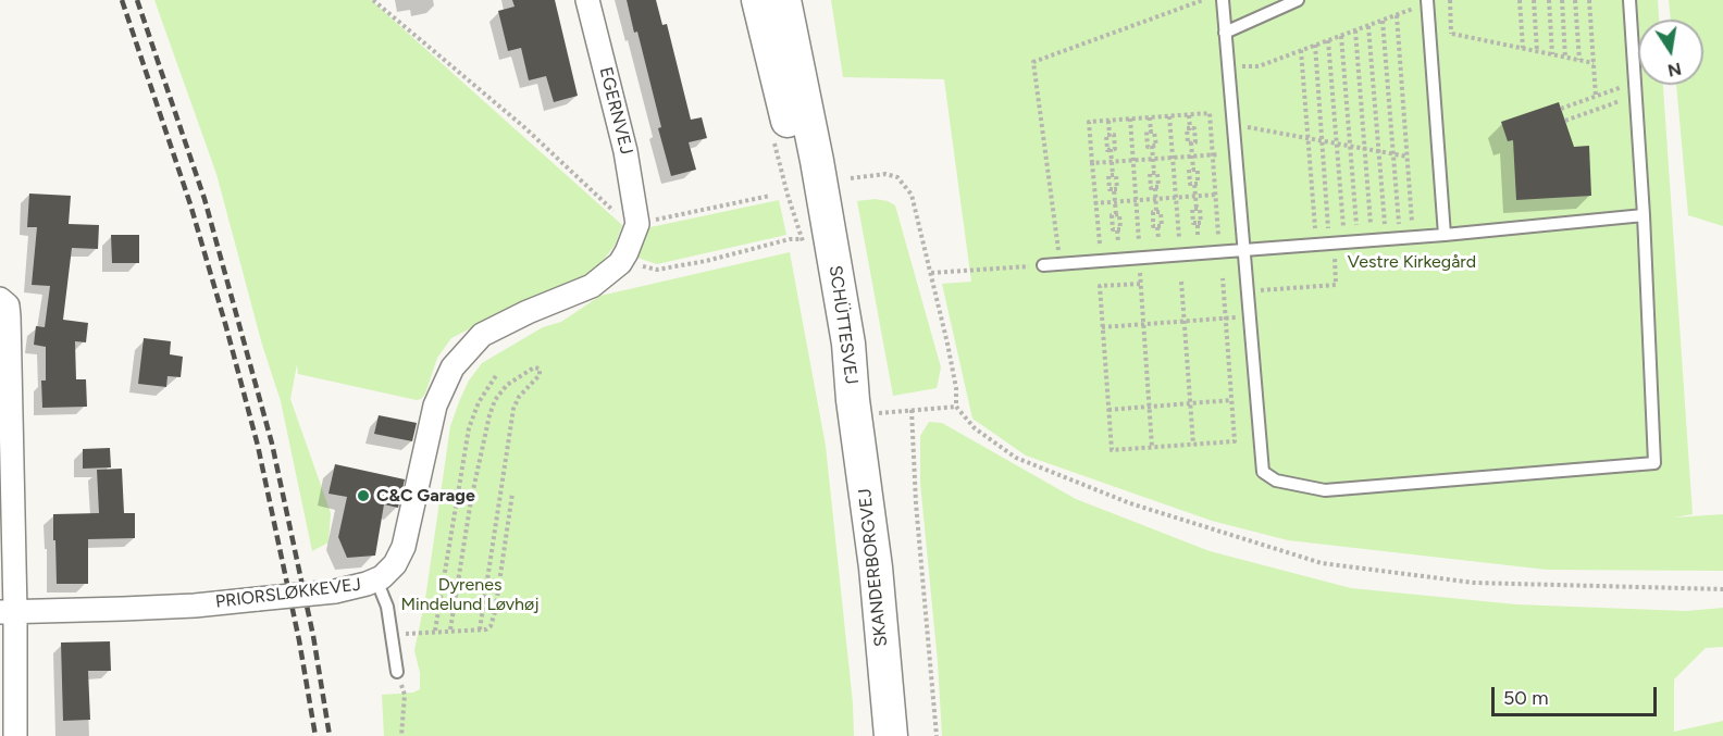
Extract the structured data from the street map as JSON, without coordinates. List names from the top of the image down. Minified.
{"streets":{"main road":["SCHÜTTESVEJ","SKANDERBORGVEJ"],"street":["EGERNVEJ","PRIORSLØKKEVEJ"]},"crossings":[["EGERNVEJ","PRIORSLØKKEVEJ"],["SCHÜTTESVEJ","SKANDERBORGVEJ"]],"parks":["Vestre Kirkegård","Dyrenes Mindelund Løvhøj"],"places":["C&C Garage"],"scale_bar":"50 m","north":"bottom"}
